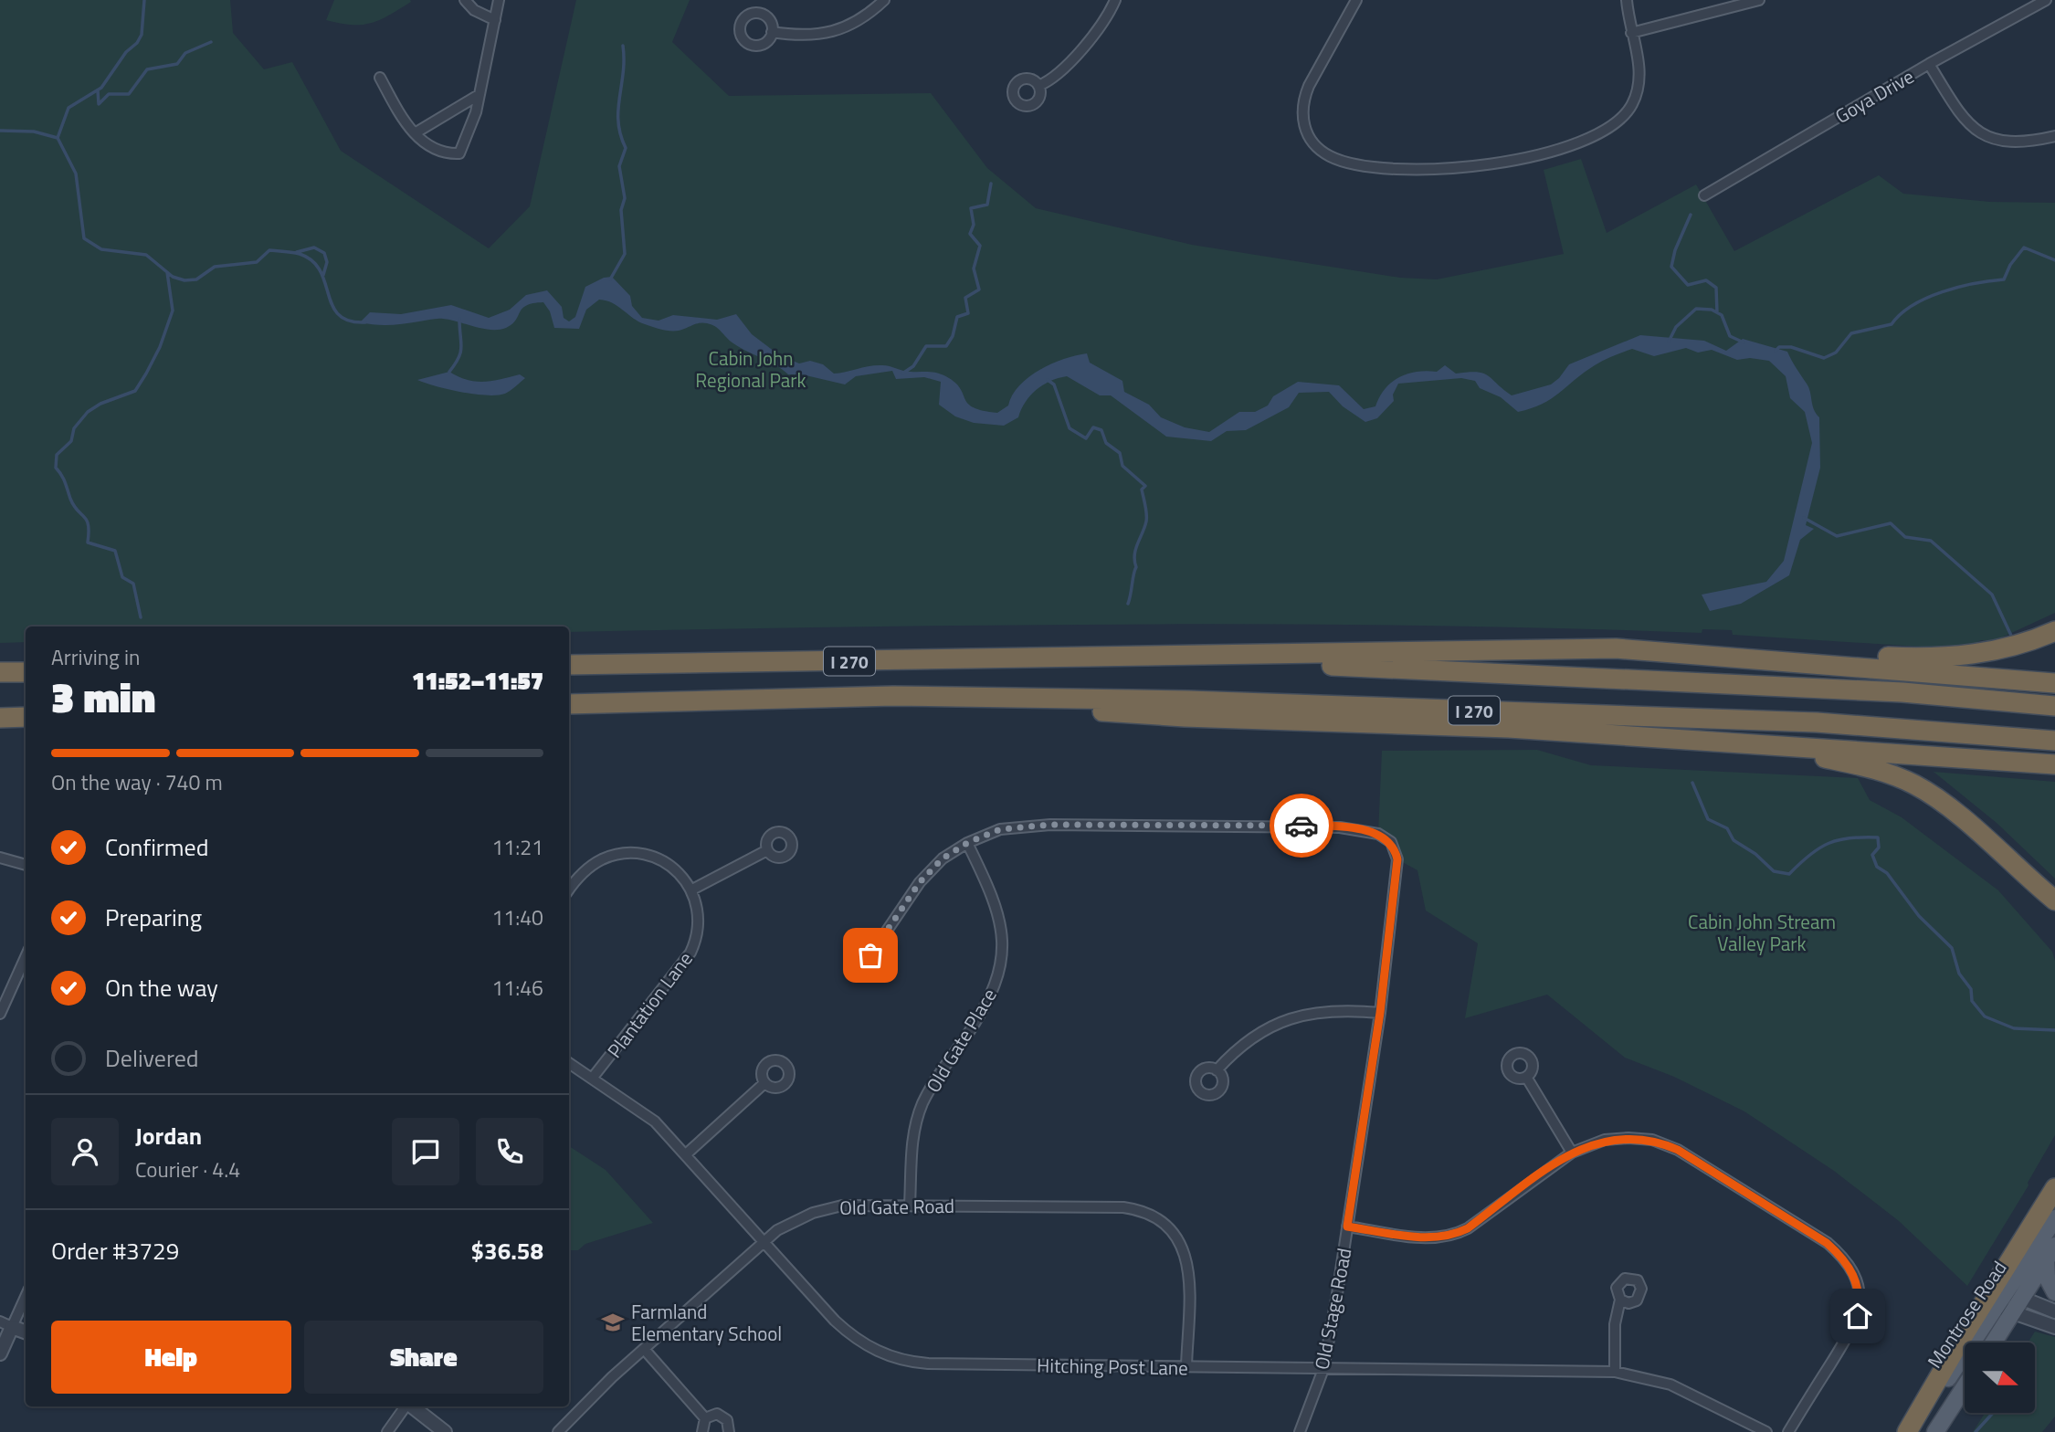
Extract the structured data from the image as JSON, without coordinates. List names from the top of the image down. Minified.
{"streets":{"highway":["I 270"],"main road":["Montrose Road"],"street":["Goya Drive","Plantation Lane","Old Gate Place","Old Gate Road","Old Stage Road","Hitching Post Lane"]},"crossings":[["Plantation Lane","Hitching Post Lane"],["Old Gate Place","Old Gate Road"],["Old Gate Place","Old Stage Road"],["Old Gate Road","Hitching Post Lane"],["Old Stage Road","Hitching Post Lane"]],"parks":["Cabin John Regional Park","Cabin John Stream Valley Park"],"places":{"school or university":["Farmland Elementary School"]},"north":"right","page":{"heading":["3 min","Arriving in","11:52–11:57"],"panel":["Jordan","Courier · 4.4","Order #3729","$36.58"],"bar":"On the way · 740 m","list":[["Confirmed","11:21"],["Preparing","11:40"],["On the way","11:46"],"Delivered"],"buttons":["Help","Share"]}}
